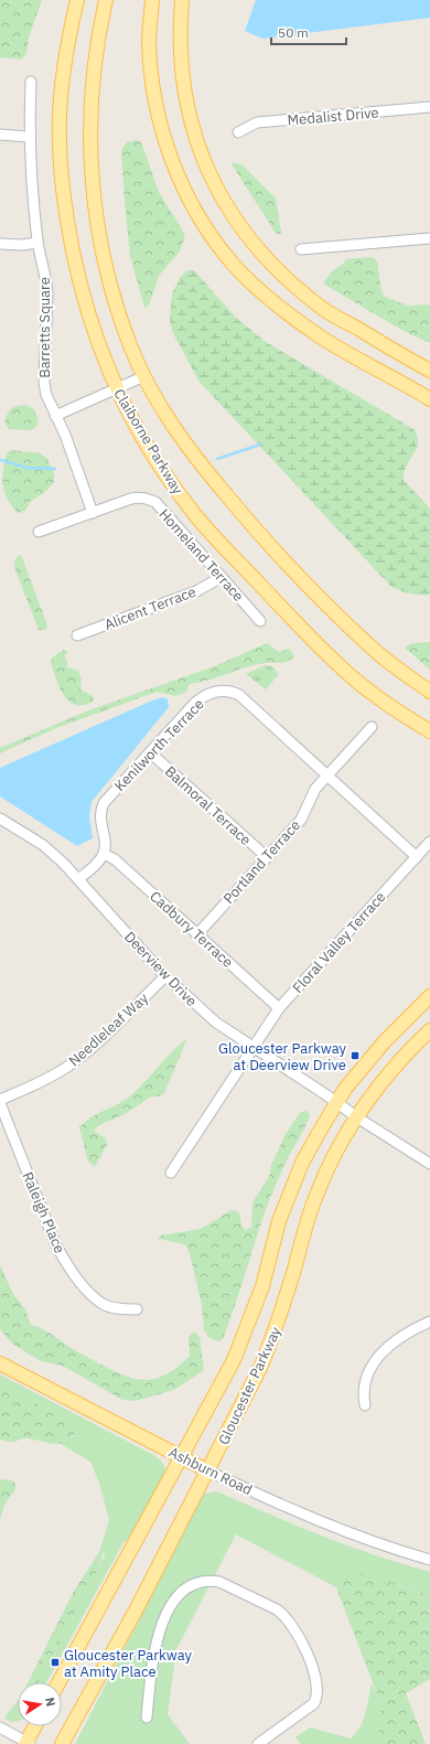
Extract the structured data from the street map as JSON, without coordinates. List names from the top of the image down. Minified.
{"streets":{"main road":["Claiborne Parkway","Gloucester Parkway","Ashburn Road"],"street":["Medalist Drive","Barretts Square","Homeland Terrace","Alicent Terrace","Kenilworth Terrace","Balmoral Terrace","Portland Terrace","Cadbury Terrace","Floral Valley Terrace","Deerview Drive","Needleleaf Way","Raleigh Place"]},"crossings":[["Barretts Square","Homeland Terrace"],["Homeland Terrace","Alicent Terrace"],["Kenilworth Terrace","Balmoral Terrace"],["Kenilworth Terrace","Portland Terrace"],["Kenilworth Terrace","Cadbury Terrace"],["Kenilworth Terrace","Floral Valley Terrace"],["Balmoral Terrace","Portland Terrace"],["Portland Terrace","Cadbury Terrace"],["Cadbury Terrace","Floral Valley Terrace"],["Floral Valley Terrace","Deerview Drive"],["Deerview Drive","Needleleaf Way"],["Deerview Drive","Gloucester Parkway"],["Gloucester Parkway","Ashburn Road"]],"places":{"transit":["Gloucester Parkway at Deerview Drive","Gloucester Parkway at Amity Place"]},"scale_bar":"50 m","north":"right"}
